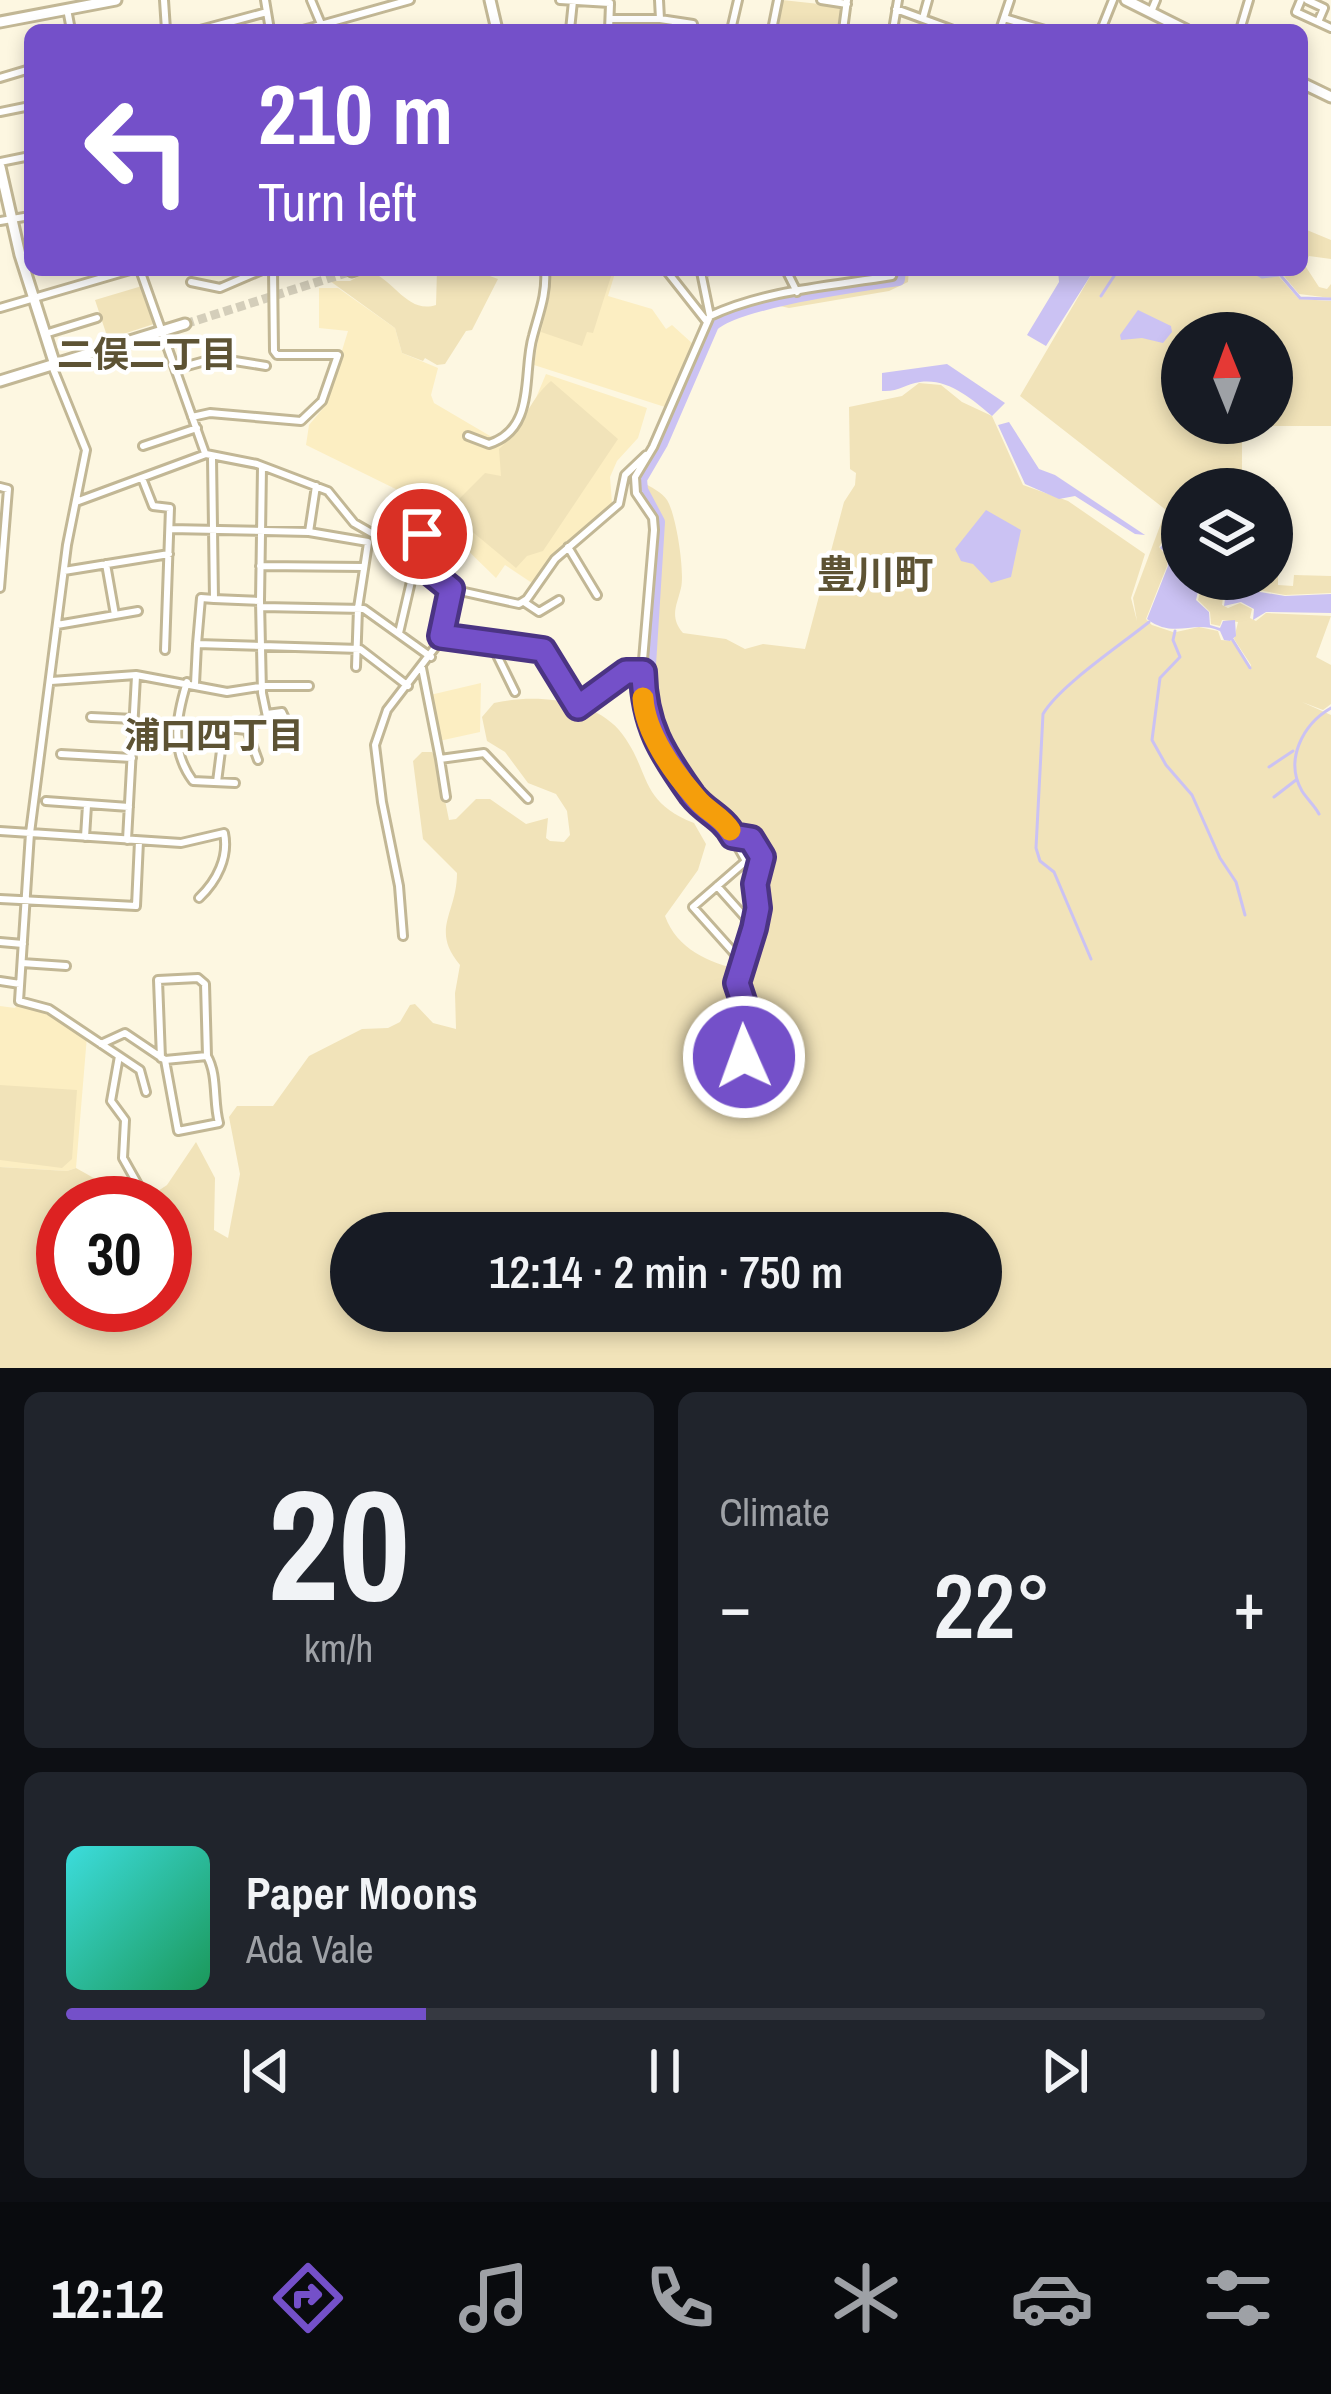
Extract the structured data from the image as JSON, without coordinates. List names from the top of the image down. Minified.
{"districts":["二俣二丁目","豊川町","浦口四丁目"],"north":"top","page":{"turn":["210 m","Turn left"],"limit":"30","trip":"12:14 · 2 min · 750 m","tile":[["20","km/h"],"Climate"],"heat":["−","22°","+"],"song":["Paper Moons","Ada Vale"],"tabs":"12:12"}}
